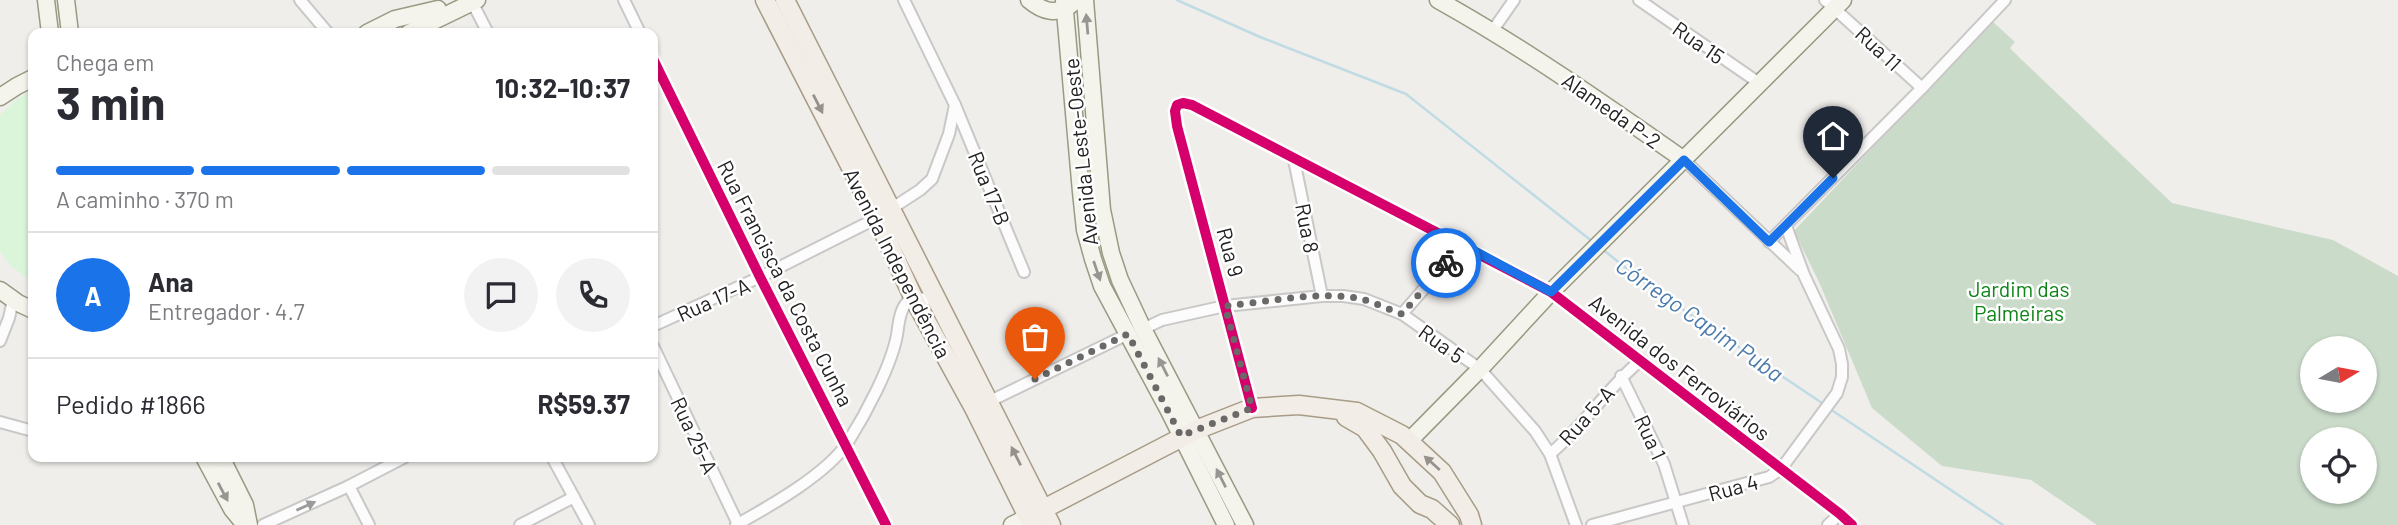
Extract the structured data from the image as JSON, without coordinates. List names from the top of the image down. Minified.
{"streets":{"main road":["Alameda P-2","Avenida Leste-Oeste","Avenida Independência"],"street":["Rua 15","Rua 11","Rua 17-B","Rua 8","Rua 9","Rua Francisca da Costa Cunha","Rua 17-A","Rua 5","Avenida dos Ferroviários","Rua 5-A","Rua 25-A","Rua 1","Rua 4"]},"crossings":[["Alameda P-2","Rua 4"],["Avenida Leste-Oeste","Rua 5"],["Rua 17-B","Rua 17-A"],["Rua 8","Rua 5"],["Rua 8","Avenida dos Ferroviários"],["Rua 9","Rua 5"],["Rua 9","Avenida dos Ferroviários"],["Avenida Independência","Rua 17-A"],["Avenida Independência","Rua 5"],["Rua Francisca da Costa Cunha","Rua 17-A"],["Rua 5","Rua 5-A"],["Avenida dos Ferroviários","Rua 4"],["Rua 5-A","Rua 1"],["Rua 1","Rua 4"]],"water":["Córrego Capim Puba"],"parks":["Jardim das Palmeiras"],"north":"right","page":{"heading":["3 min","Chega em","10:32–10:37"],"panel":["Ana","Entregador · 4.7","Pedido #1866","R$59.37"],"bar":"A caminho · 370 m","round":"A"}}
